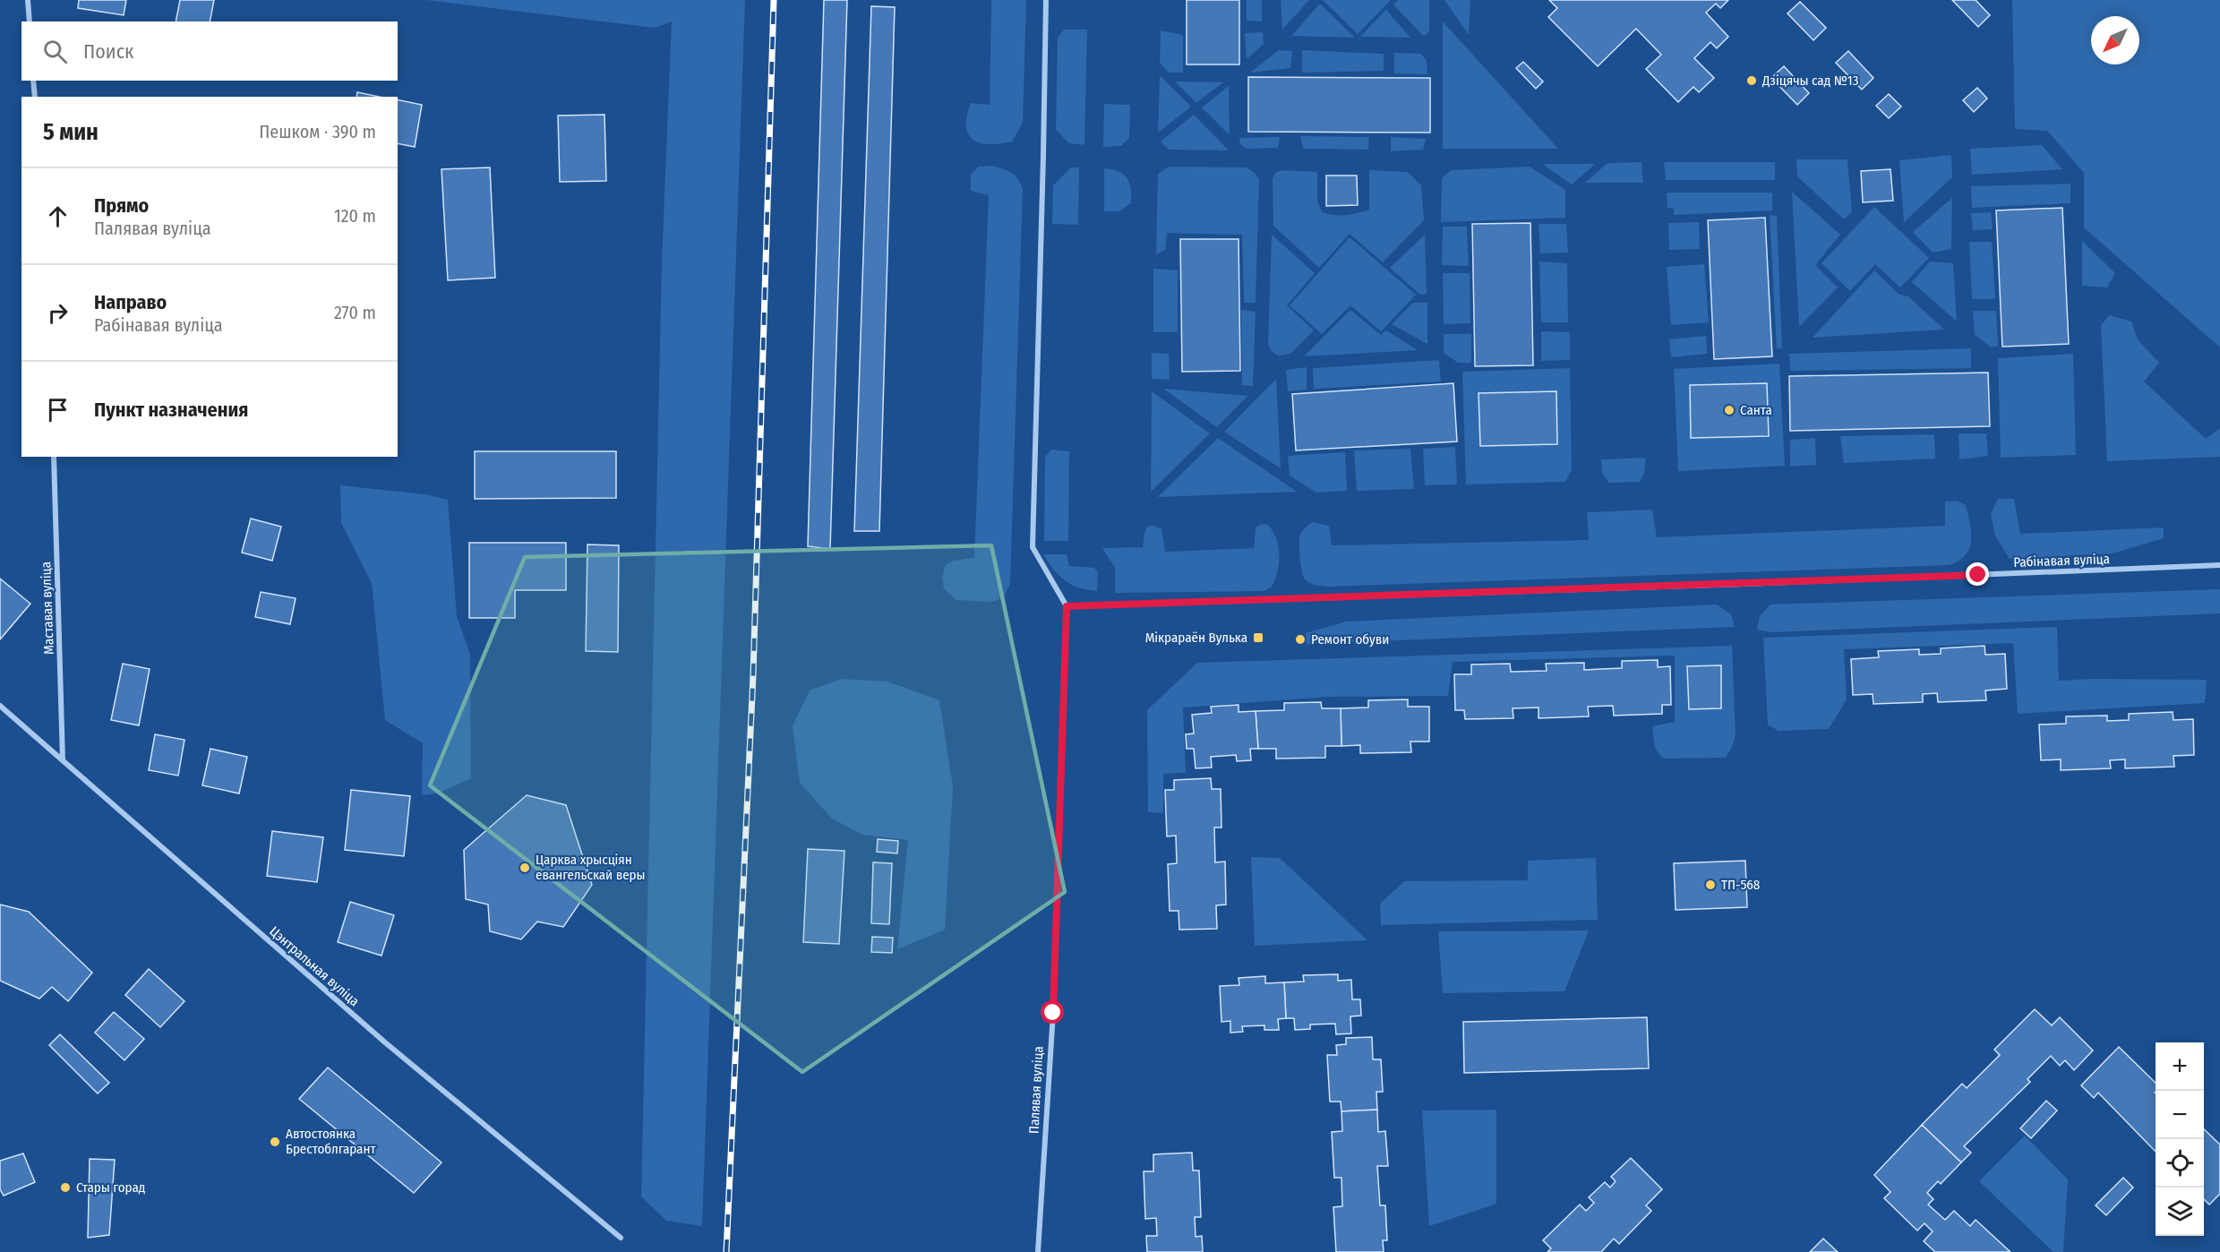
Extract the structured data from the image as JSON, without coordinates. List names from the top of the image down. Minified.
{"streets":{"street":["Рабінавая вуліца","Маставая вуліца","Цэнтральная вуліца","Палявая вуліца"]},"crossings":[["Рабінавая вуліца","Палявая вуліца"],["Маставая вуліца","Цэнтральная вуліца"]],"places":{"other":["Дзіцячы сад №13","Санта","Ремонт обуви","Царква хрысціян евангельскай веры","ТП-568","Автостоянка Брестоблгарант","Стары горад"],"transit":["Мікрараён Вулька"]},"north":"bottom left","page":{"search":"Поиск","heading":["5 мин","Пешком · 390 m"],"list":[["Прямо","Палявая вуліца","120 m"],["Направо","Рабінавая вуліца","270 m"],"Пункт назначения"],"map_buttons":["+","−"]}}
